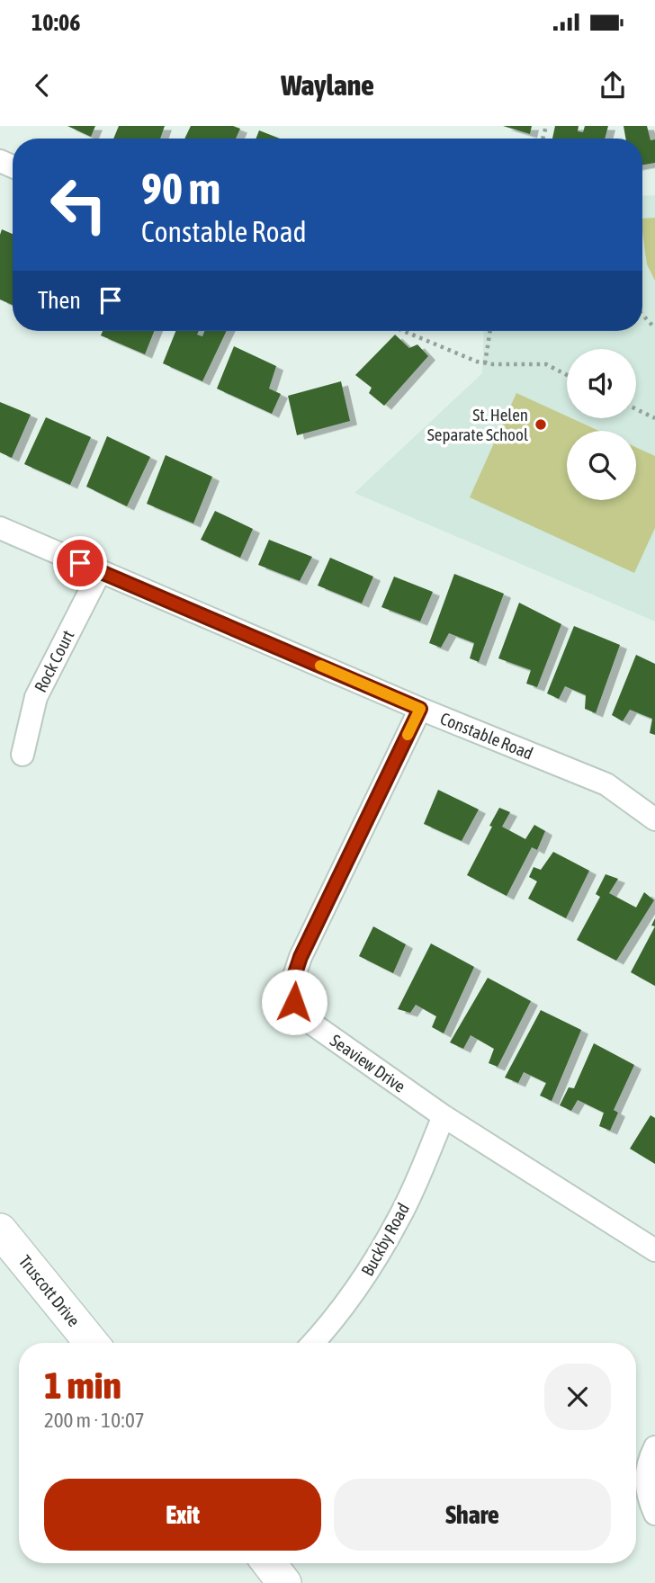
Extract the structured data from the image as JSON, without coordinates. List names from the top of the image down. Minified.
{"streets":{"street":["Rock Court","Constable Road","Seaview Drive","Buckby Road","Truscott Drive"]},"crossings":[["Rock Court","Constable Road"],["Constable Road","Seaview Drive"],["Seaview Drive","Buckby Road"]],"places":["St. Helen Separate School"],"page":{"status":"10:06","header":"Waylane","turn":["90 m","Constable Road"],"then":"Then","heading":["1 min","200 m · 10:07"],"buttons":["Exit","Share"]}}
